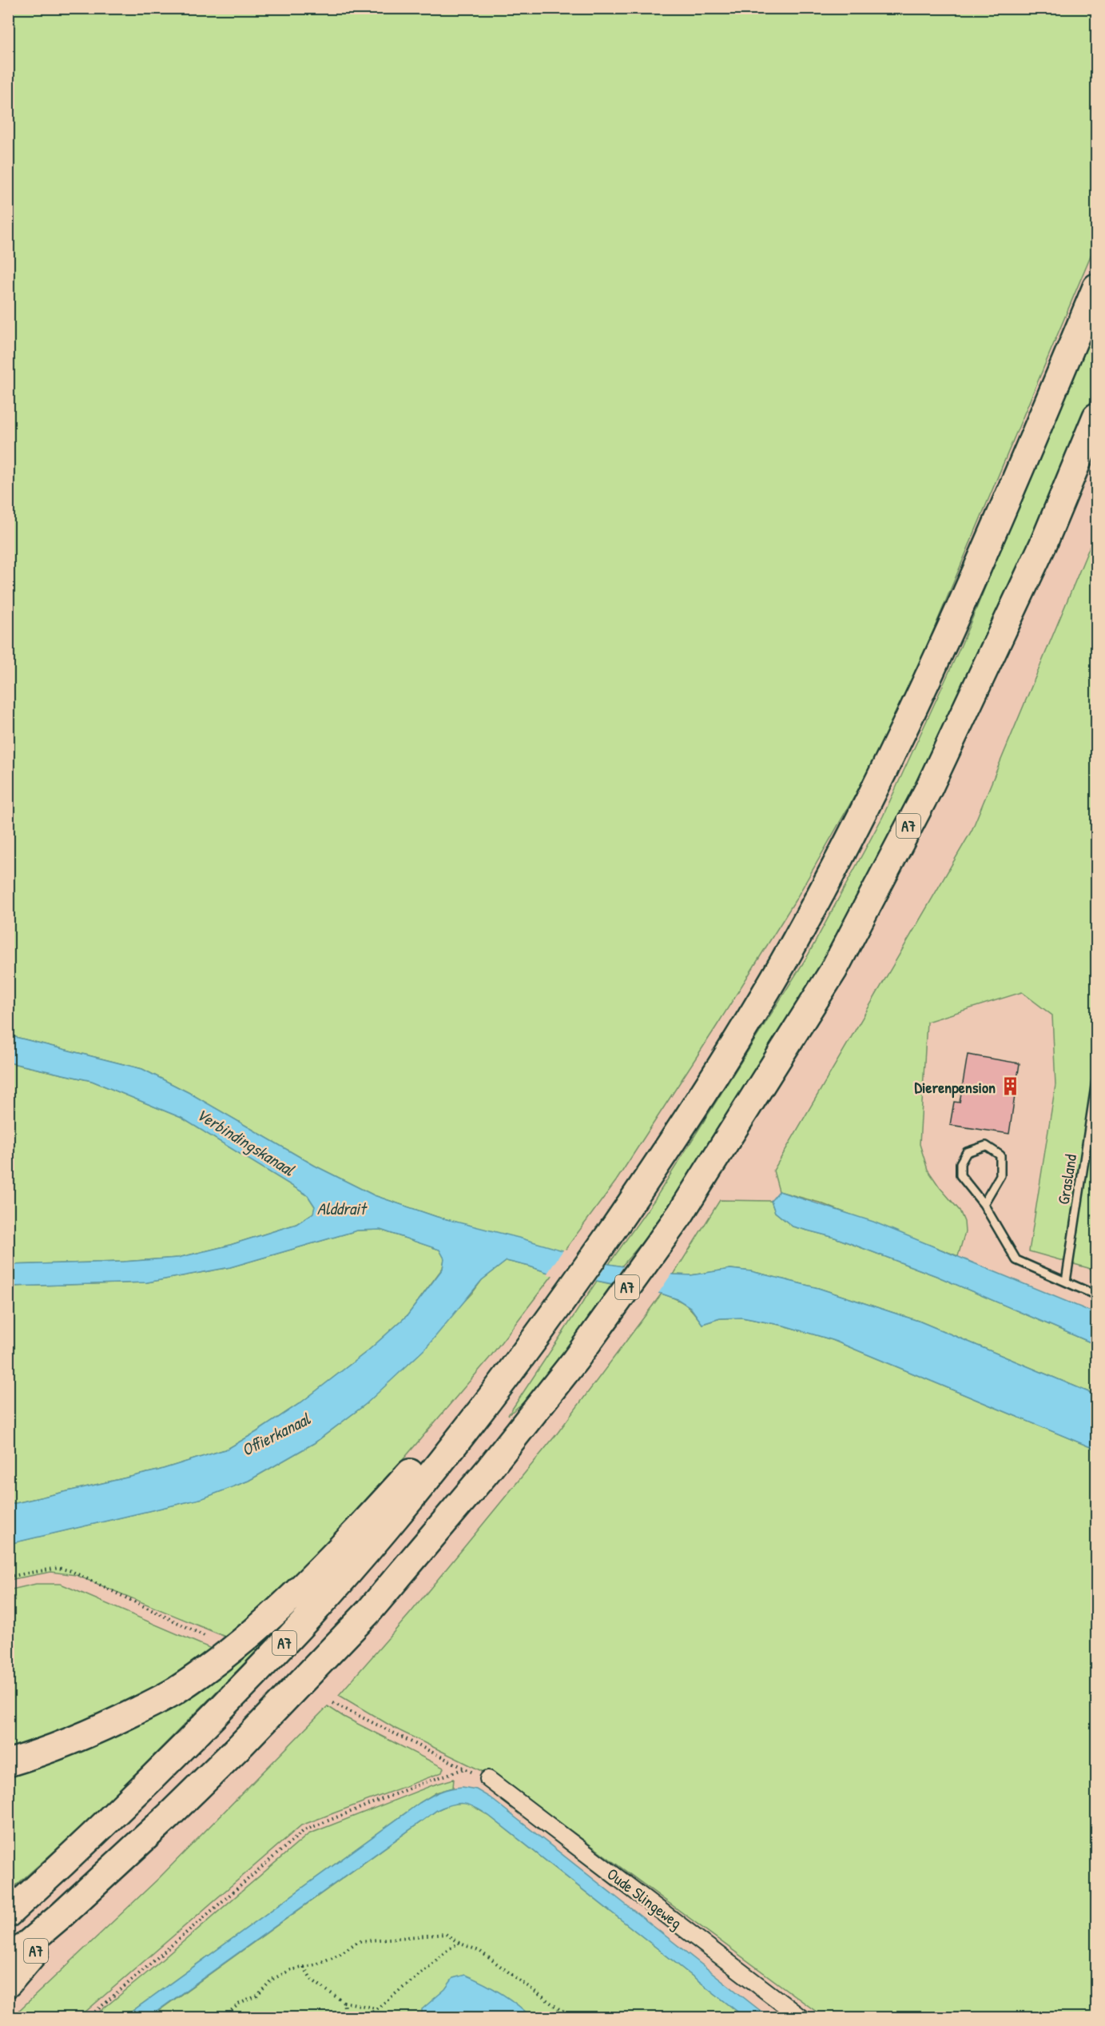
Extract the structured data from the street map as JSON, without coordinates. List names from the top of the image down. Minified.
{"streets":{"highway":["A7"],"street":["Oude Slingeweg"],"lane":["Grasland"]},"water":["Verbindingskanaal","Alddrait","Offierkanaal"],"places":{"building":["Dierenpension"]}}
